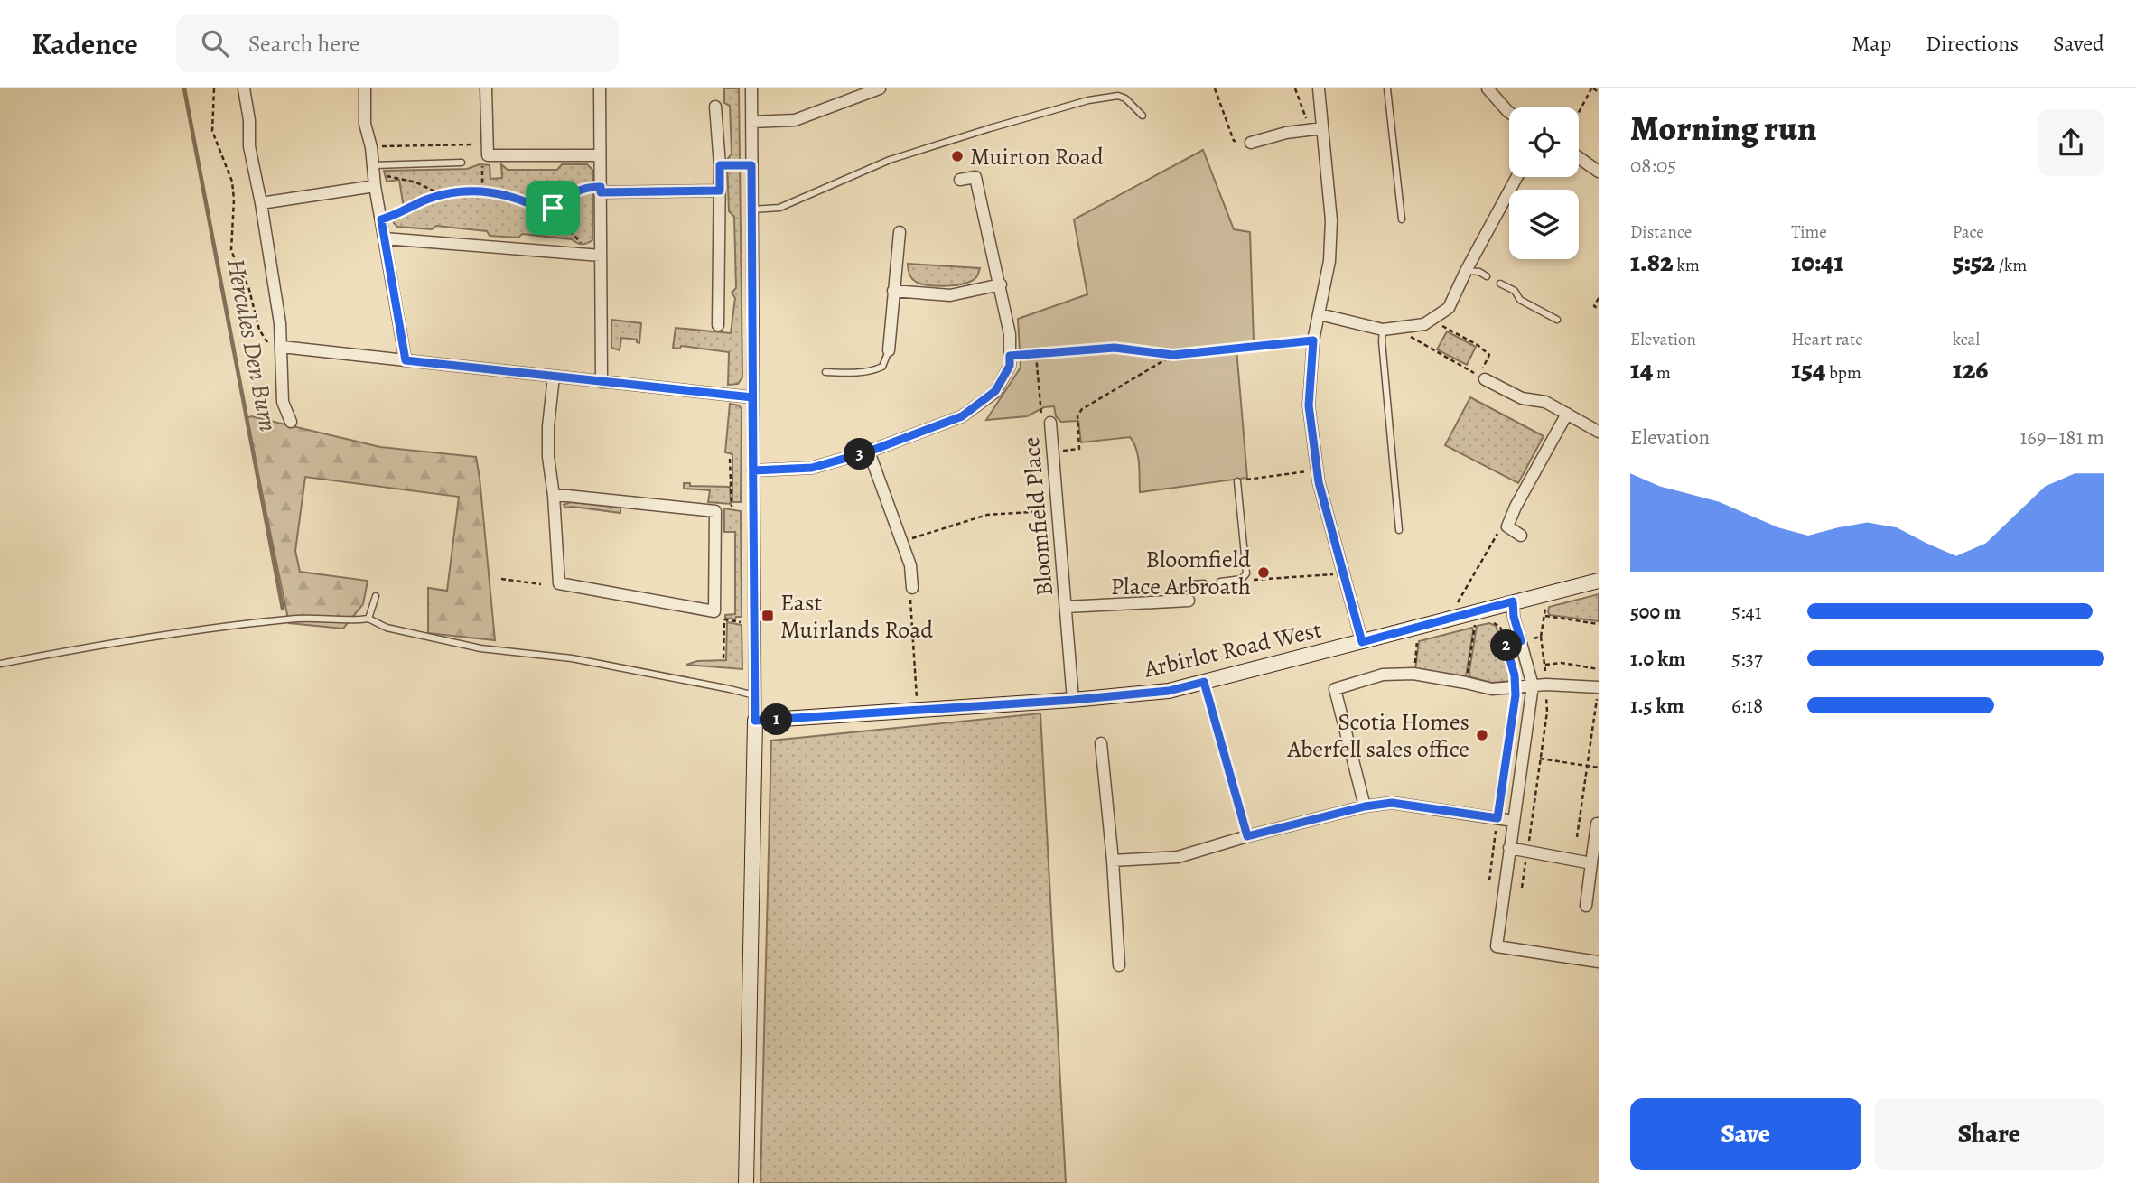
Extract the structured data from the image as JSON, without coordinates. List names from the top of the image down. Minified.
{"streets":{"main road":["Arbirlot Road West"],"street":["Bloomfield Place"]},"crossings":[["Bloomfield Place","Arbirlot Road West"]],"water":["Hercules Den Burn"],"places":{"other":["Muirton Road","Bloomfield Place Arbroath","Scotia Homes Aberfell sales office"],"transit":["East Muirlands Road"]},"page":{"header":"Kadence","search":"Search here","nav":["Map","Directions","Saved"],"heading":["Morning run","08:05"],"stats":[["Distance","1.82 km"],["Time","10:41"],["Pace","5:52 /km"],["Elevation","14 m"],["Heart rate","154 bpm"],["kcal","126"]],"chart":["Elevation","169–181 m"],"pins":["3","2","1"],"list":[{"name":"500 m","note":"5:41"},{"name":"1.0 km","note":"5:37"},{"name":"1.5 km","note":"6:18"}],"buttons":["Save","Share"]}}
